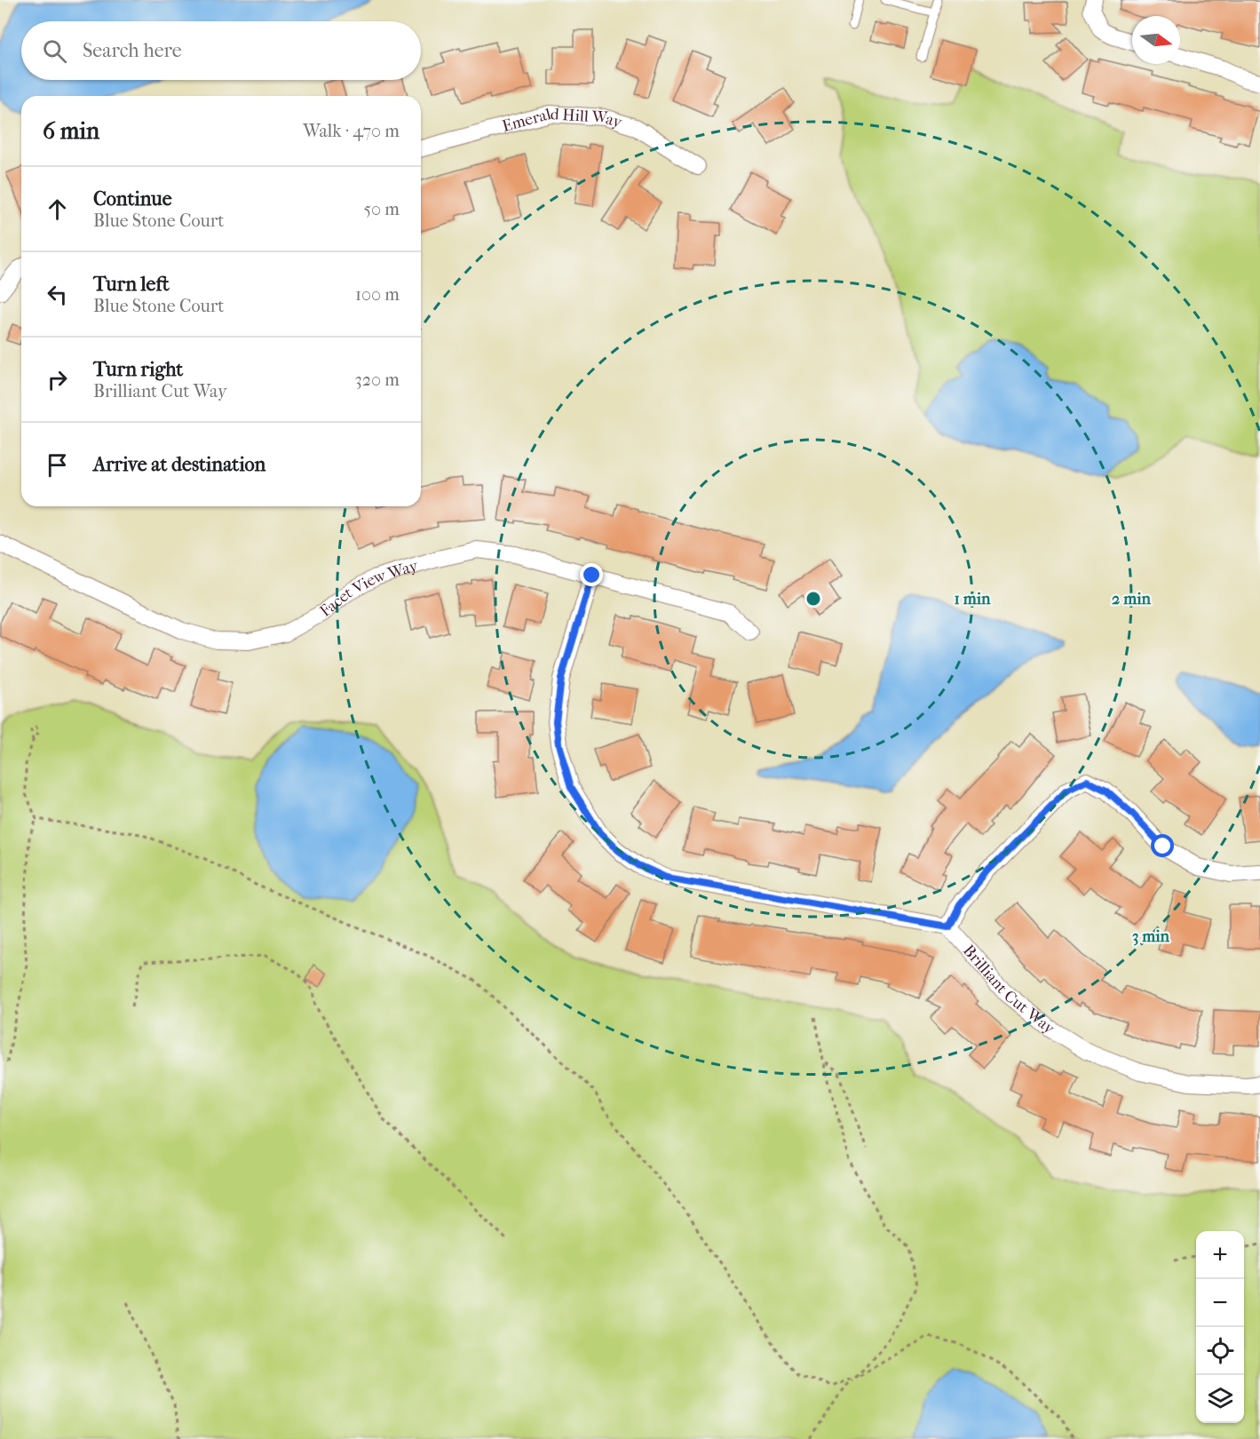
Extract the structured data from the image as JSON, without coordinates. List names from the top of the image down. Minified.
{"streets":{"street":["Emerald Hill Way","Facet View Way","Brilliant Cut Way"]},"north":"right","page":{"search":"Search here","heading":["6 min","Walk · 470 m"],"list":[["Continue","Blue Stone Court","50 m"],["Turn left","Blue Stone Court","100 m"],["Turn right","Brilliant Cut Way","320 m"],"Arrive at destination"],"map_buttons":["+","−"]},"rings":["1 min","2 min","3 min"]}
